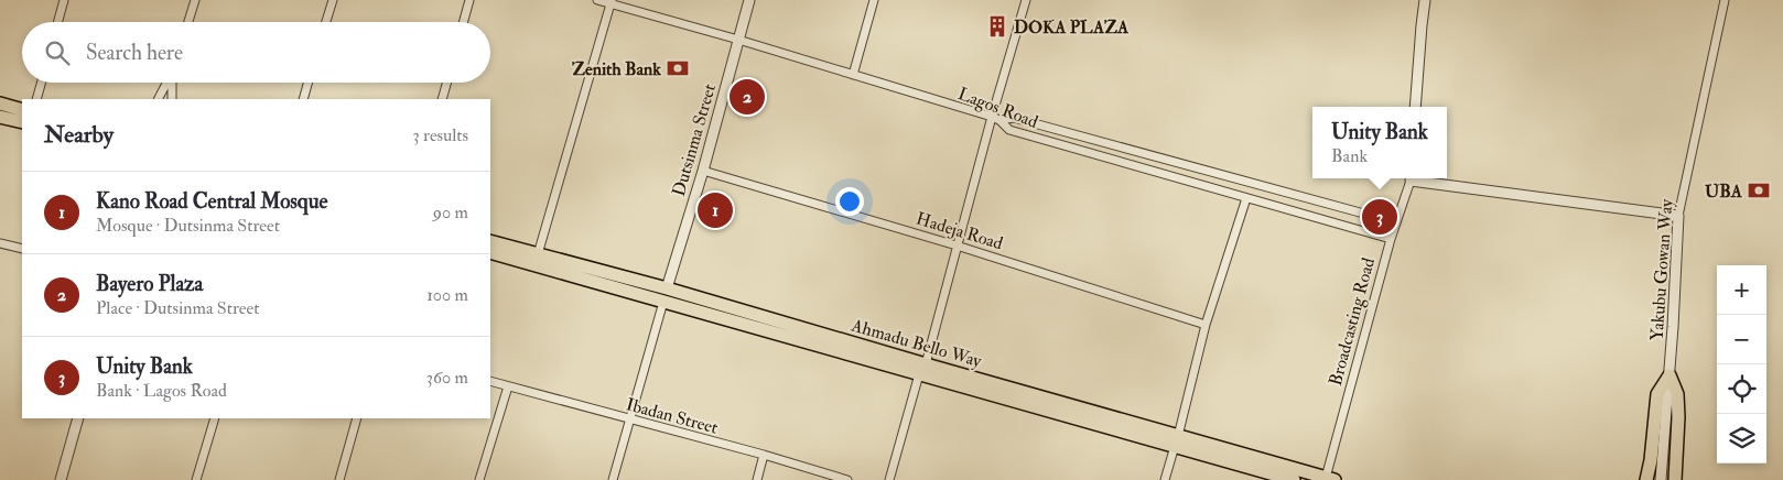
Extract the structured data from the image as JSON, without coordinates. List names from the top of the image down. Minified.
{"streets":{"main road":["Ahmadu Bello Way"],"street":["Lagos Road","Dutsinma Street","Hadeja Road","Yakubu Gowan Way","Broadcasting Road","Ibadan Street"]},"crossings":[["Lagos Road","Dutsinma Street"],["Lagos Road","Broadcasting Road"],["Dutsinma Street","Hadeja Road"],["Dutsinma Street","Ahmadu Bello Way"],["Yakubu Gowan Way","Broadcasting Road"],["Broadcasting Road","Ahmadu Bello Way"]],"places":{"building":["DOKA PLAZA"],"bank":["Zenith Bank","UBA"]},"page":{"search":"Search here","pins":["2","1","3"],"heading":["Nearby","3 results"],"popup":["Unity Bank","Bank"],"list":[{"mark":"1","name":"Kano Road Central Mosque","note":"Mosque · Dutsinma Street","value":"90 m"},{"mark":"2","name":"Bayero Plaza","note":"Place · Dutsinma Street","value":"100 m"},{"mark":"3","name":"Unity Bank","note":"Bank · Lagos Road","value":"360 m"}],"map_buttons":["+","−"]}}
